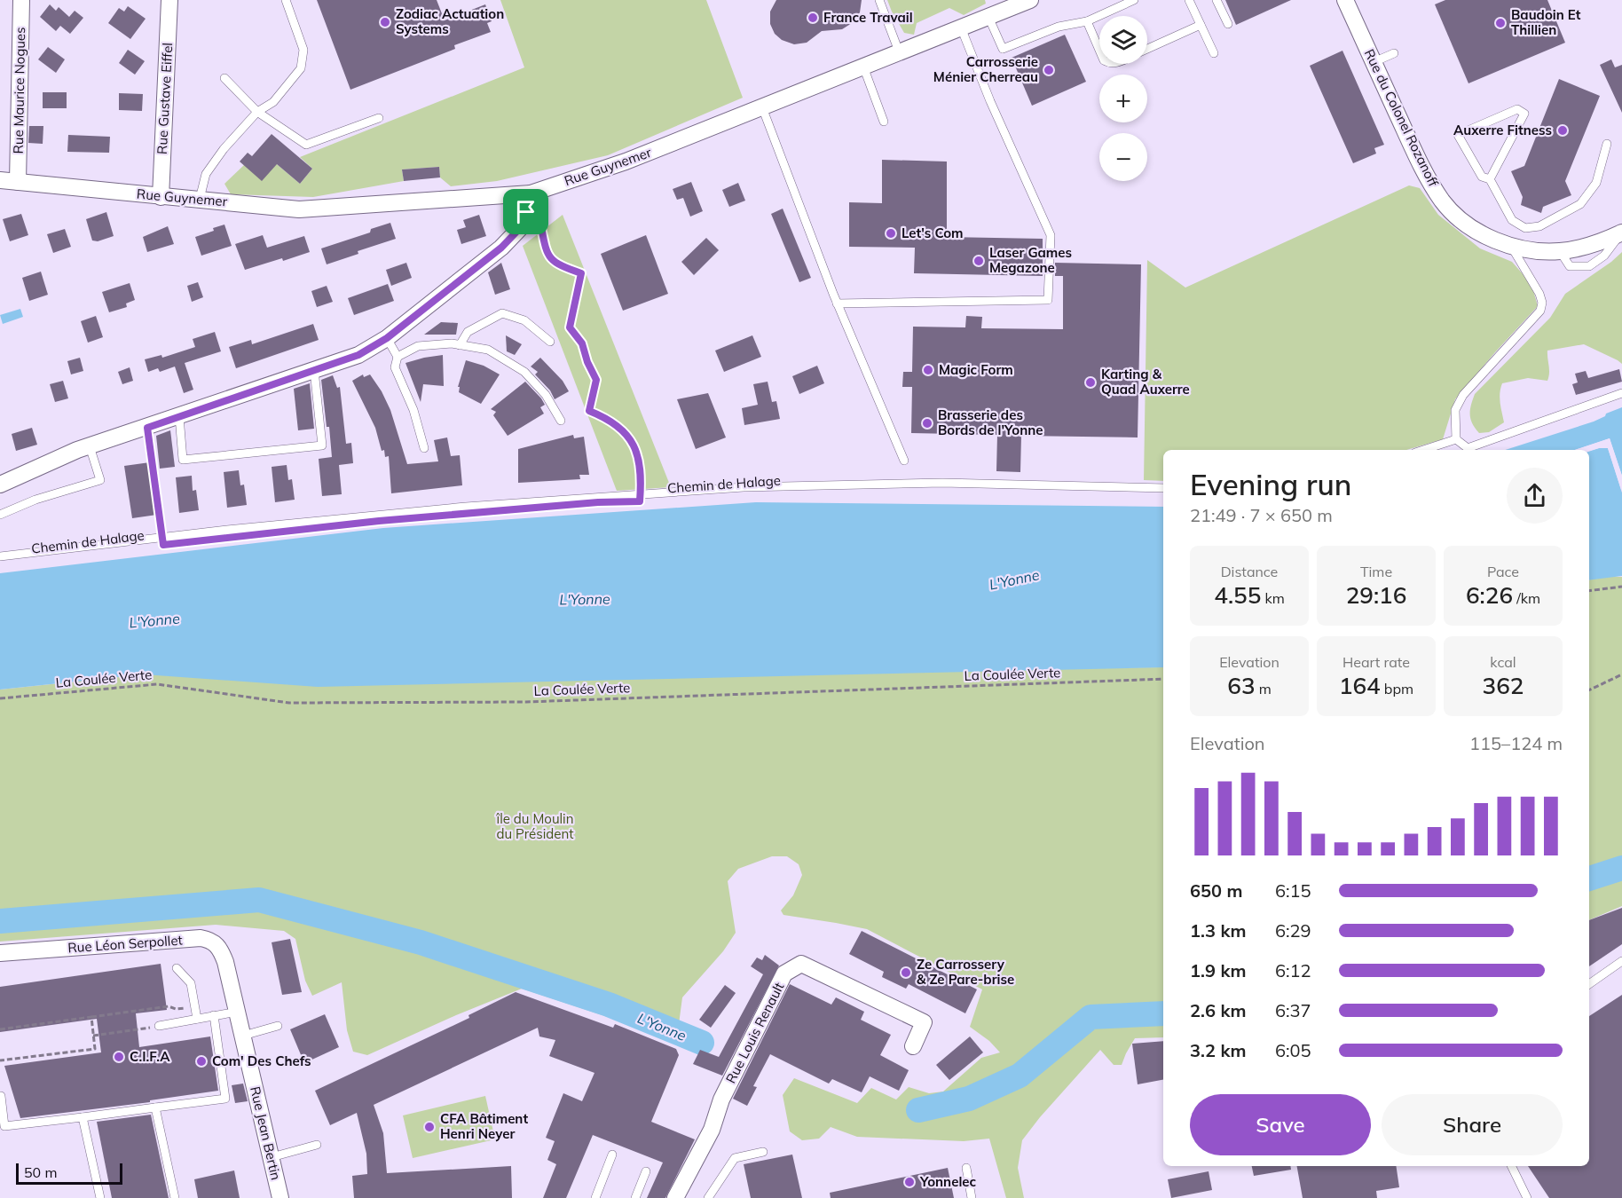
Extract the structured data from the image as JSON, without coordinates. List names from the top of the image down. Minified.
{"streets":{"street":["Rue Maurice Nogues","Rue Gustave Eiffel","Rue du Colonel Rozanoff","Rue Guynemer","Rue Léon Serpollet","Rue Louis Renault","Rue Jean Bertin"],"path":["La Coulée Verte"]},"crossings":[["Rue Maurice Nogues","Rue Guynemer"],["Rue Gustave Eiffel","Rue Guynemer"],["Rue Léon Serpollet","Rue Jean Bertin"]],"water":["L'Yonne"],"parks":["île du Moulin du Président"],"places":["France Travail","Zodiac Actuation Systems","Baudoin Et Thillien","Carrosserie Ménier Cherreau","Auxerre Fitness","Let's Com","Laser Games Megazone","Magic Form","Karting & Quad Auxerre","Brasserie des Bords de l'Yonne","Ze Carrossery & Ze Pare-brise","C.I.F.A","Com' Des Chefs","CFA Bâtiment Henri Neyer","Yonnelec"],"scale_bar":"50 m","page":{"map_buttons":["+","−"],"heading":["Evening run","21:49 · 7 × 650 m"],"stats":[["Distance","4.55 km"],["Time","29:16"],["Pace","6:26 /km"],["Elevation","63 m"],["Heart rate","164 bpm"],["kcal","362"]],"chart":["Elevation","115–124 m"],"list":[{"name":"650 m","note":"6:15"},{"name":"1.3 km","note":"6:29"},{"name":"1.9 km","note":"6:12"},{"name":"2.6 km","note":"6:37"},{"name":"3.2 km","note":"6:05"}],"buttons":["Save","Share"],"scale":"50 m"}}
